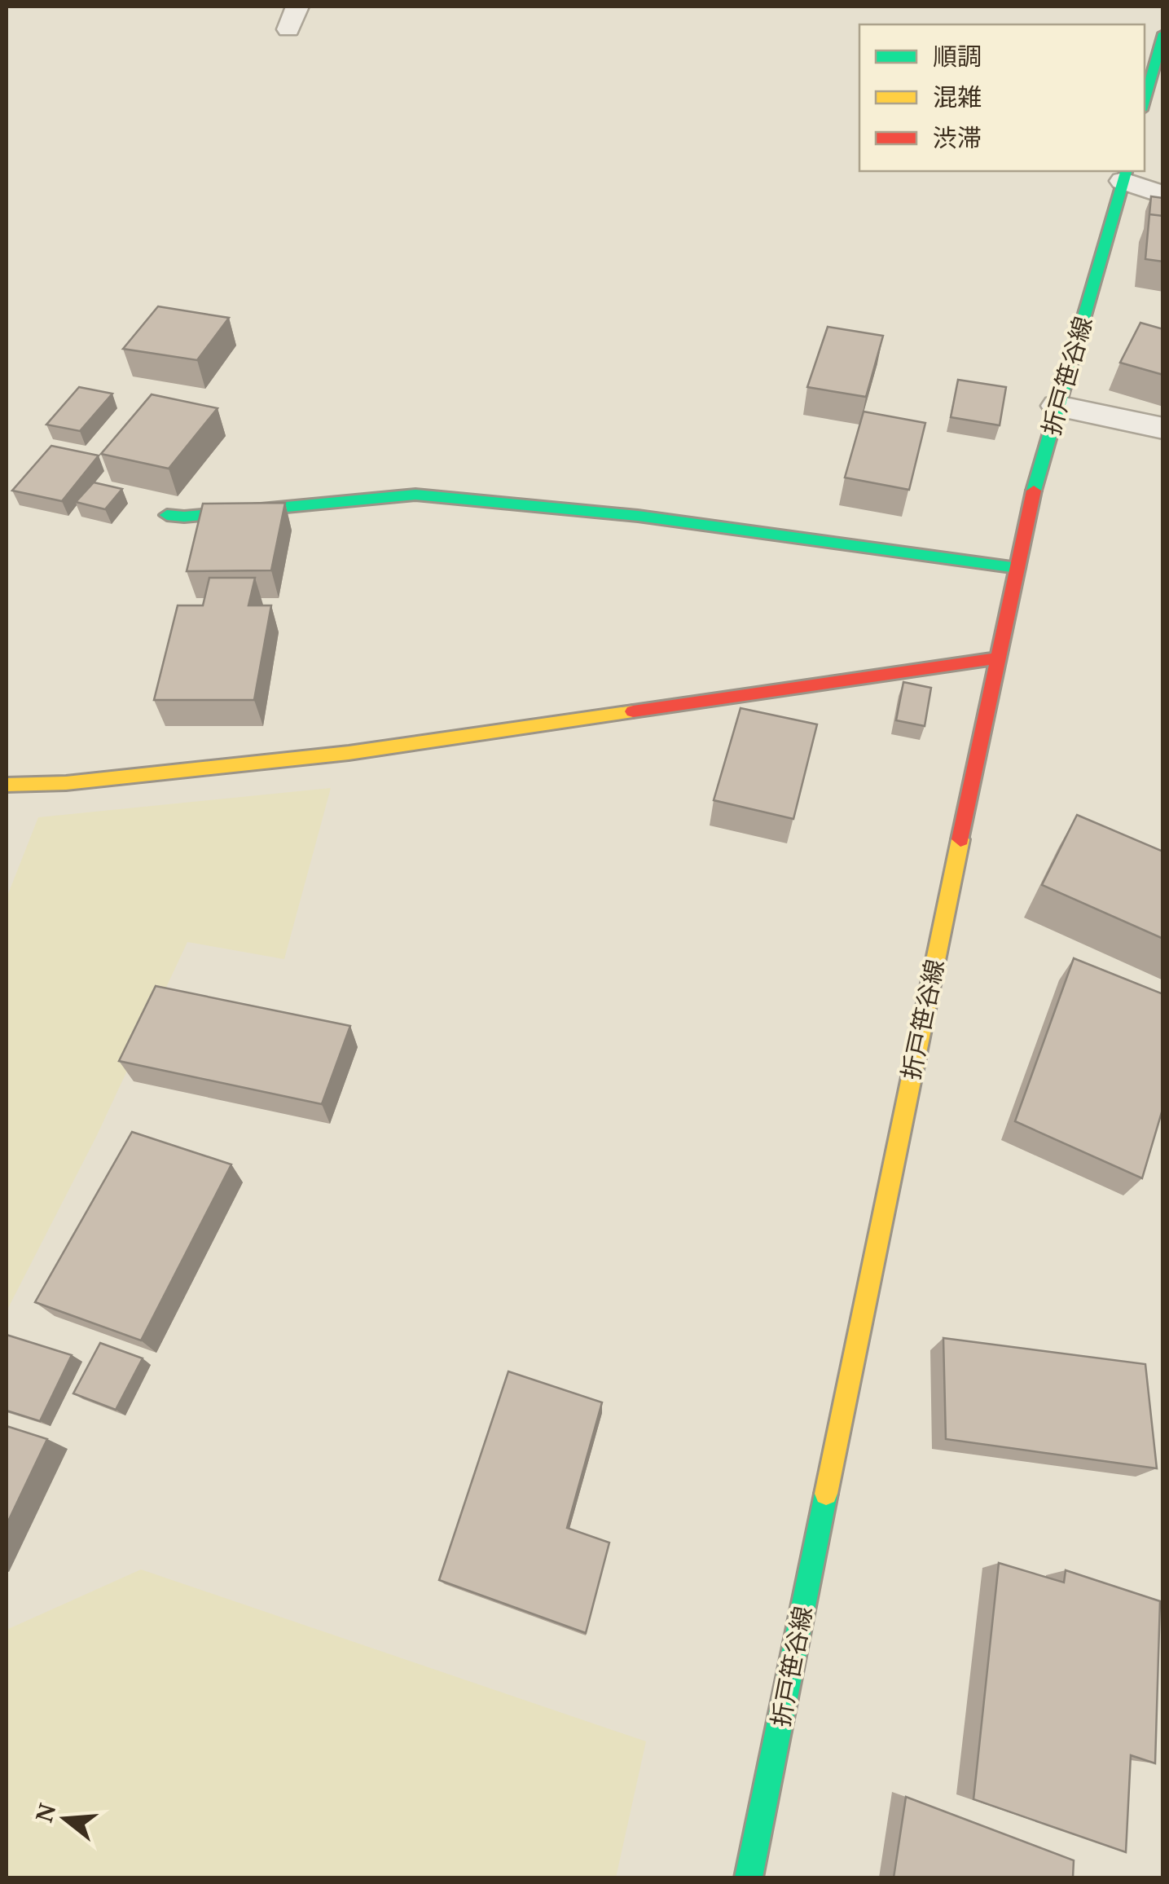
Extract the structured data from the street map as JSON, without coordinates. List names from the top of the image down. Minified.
{"streets":{"main road":["折戸笹谷線"]},"legend":["順調","混雑","渋滞"],"north":"left"}
